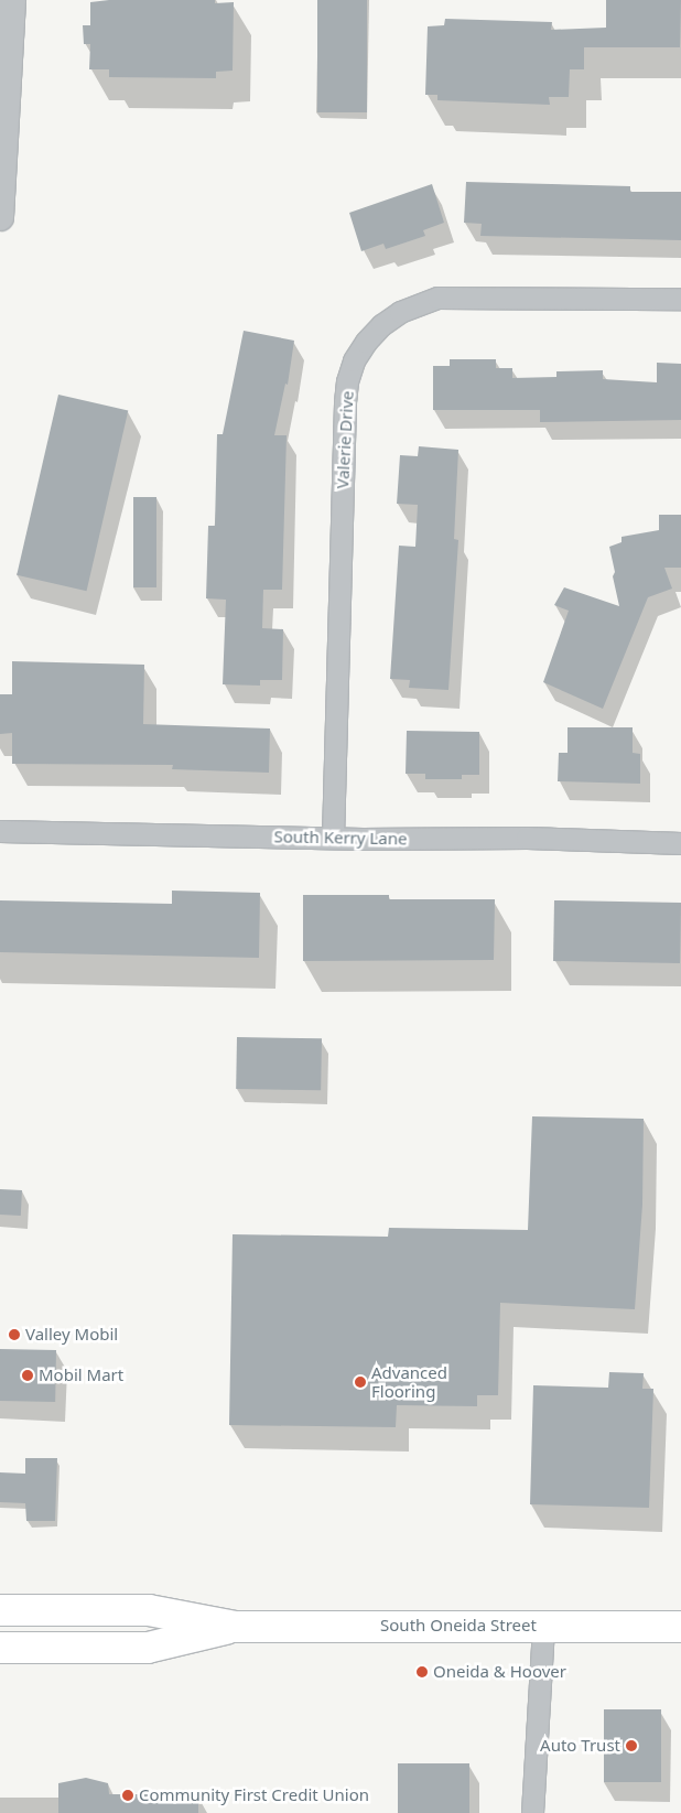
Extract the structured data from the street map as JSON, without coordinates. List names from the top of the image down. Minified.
{"streets":{"main road":["South Oneida Street"],"street":["Valerie Drive","South Kerry Lane"]},"crossings":[["Valerie Drive","South Kerry Lane"]],"places":["Valley Mobil","Mobil Mart","Advanced Flooring","Oneida & Hoover","Auto Trust","Community First Credit Union"]}
